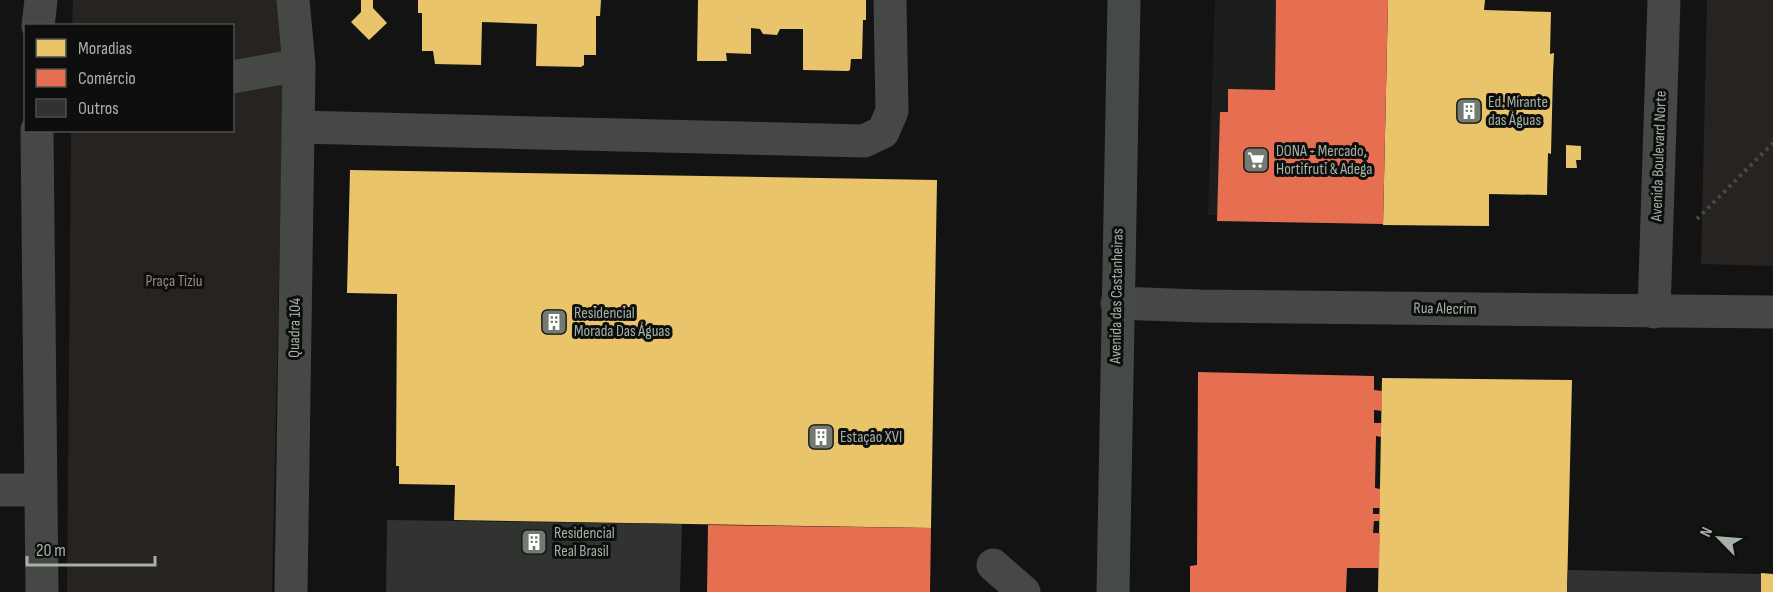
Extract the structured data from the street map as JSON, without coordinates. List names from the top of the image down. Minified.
{"streets":{"main road":["Avenida das Castanheiras"],"street":["Avenida Boulevard Norte","Rua Alecrim","Quadra 104"]},"crossings":[["Avenida Boulevard Norte","Rua Alecrim"],["Avenida das Castanheiras","Rua Alecrim"]],"parks":["Praça Tiziu"],"places":{"building":["Ed. Mirante das Águas","Residencial Morada Das Águas","Estação XVI","Residencial Real Brasil"],"supermarket":["DONA - Mercado, Hortifruti & Adega"]},"legend":["Moradias","Comércio","Outros"],"scale_bar":"20 m","north":"top left"}
